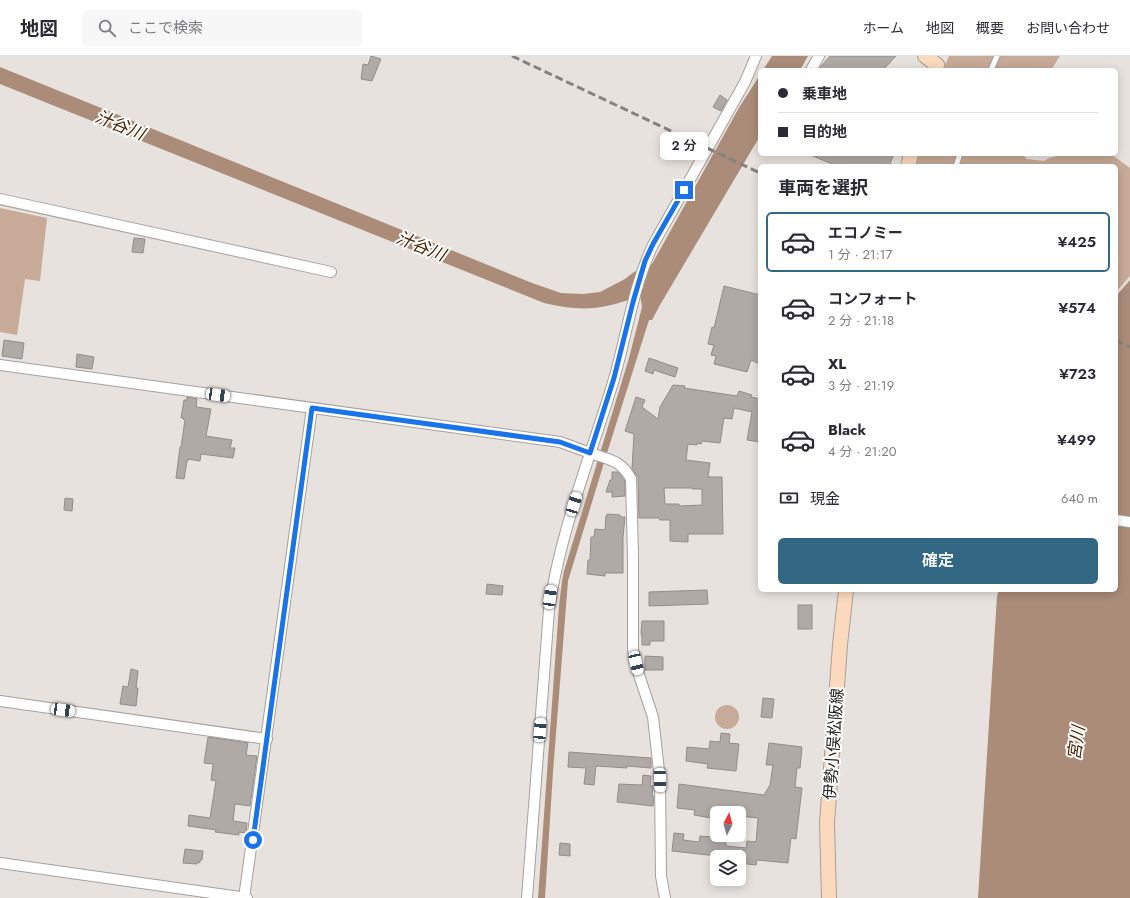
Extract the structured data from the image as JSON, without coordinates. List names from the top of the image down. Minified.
{"streets":{"main road":["伊勢小俣松阪線"]},"water":["汁谷川","宮川"],"north":"top","page":{"header":"地図","search":"ここで検索","nav":["ホーム","地図","概要","お問い合わせ"],"banner":["乗車地","目的地"],"bubble":"2 分","heading":"車両を選択","list":[{"name":"エコノミー","note":"1 分 · 21:17","value":"¥425"},{"name":"コンフォート","note":"2 分 · 21:18","value":"¥574"},{"name":"XL","note":"3 分 · 21:19","value":"¥723"},{"name":"Black","note":"4 分 · 21:20","value":"¥499"}],"pay":["現金","640 m"],"buttons":"確定"}}
